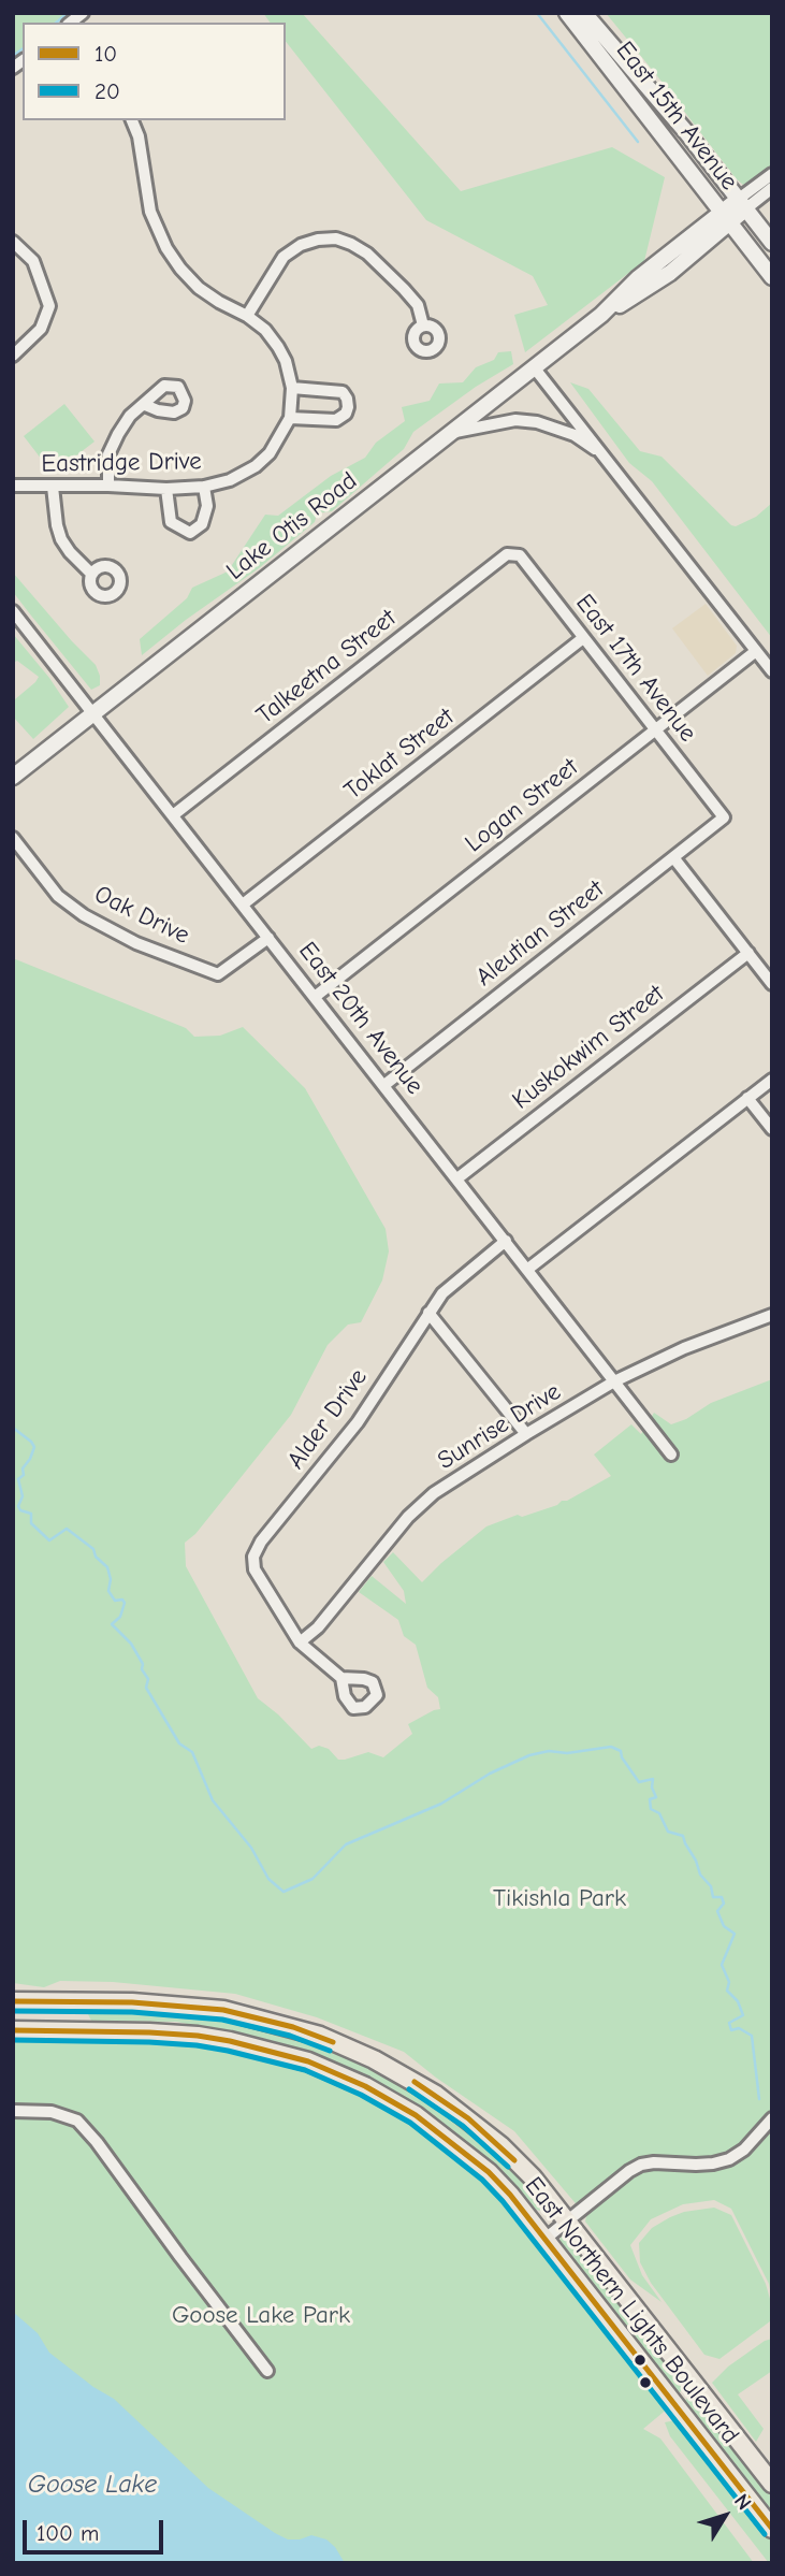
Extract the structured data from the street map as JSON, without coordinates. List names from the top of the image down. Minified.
{"streets":{"main road":["East 15th Avenue","Lake Otis Road","East Northern Lights Boulevard"],"street":["Eastridge Drive","Talkeetna Street","East 17th Avenue","Toklat Street","Logan Street","Oak Drive","Aleutian Street","East 20th Avenue","Kuskokwim Street","Alder Drive","Sunrise Drive"]},"crossings":[["East 15th Avenue","Lake Otis Road"],["Lake Otis Road","East 20th Avenue"],["Talkeetna Street","East 17th Avenue"],["Talkeetna Street","East 20th Avenue"],["East 17th Avenue","Toklat Street"],["East 17th Avenue","Logan Street"],["East 17th Avenue","Aleutian Street"],["Toklat Street","East 20th Avenue"],["Logan Street","East 20th Avenue"],["Oak Drive","East 20th Avenue"],["Aleutian Street","East 20th Avenue"],["East 20th Avenue","Kuskokwim Street"],["East 20th Avenue","Alder Drive"],["East 20th Avenue","Sunrise Drive"],["Alder Drive","Sunrise Drive"]],"water":["Goose Lake"],"parks":["Tikishla Park","Goose Lake Park"],"lines":["transit line 10","transit line 20"],"legend":["10","20"],"scale_bar":"100 m","north":"top right"}
